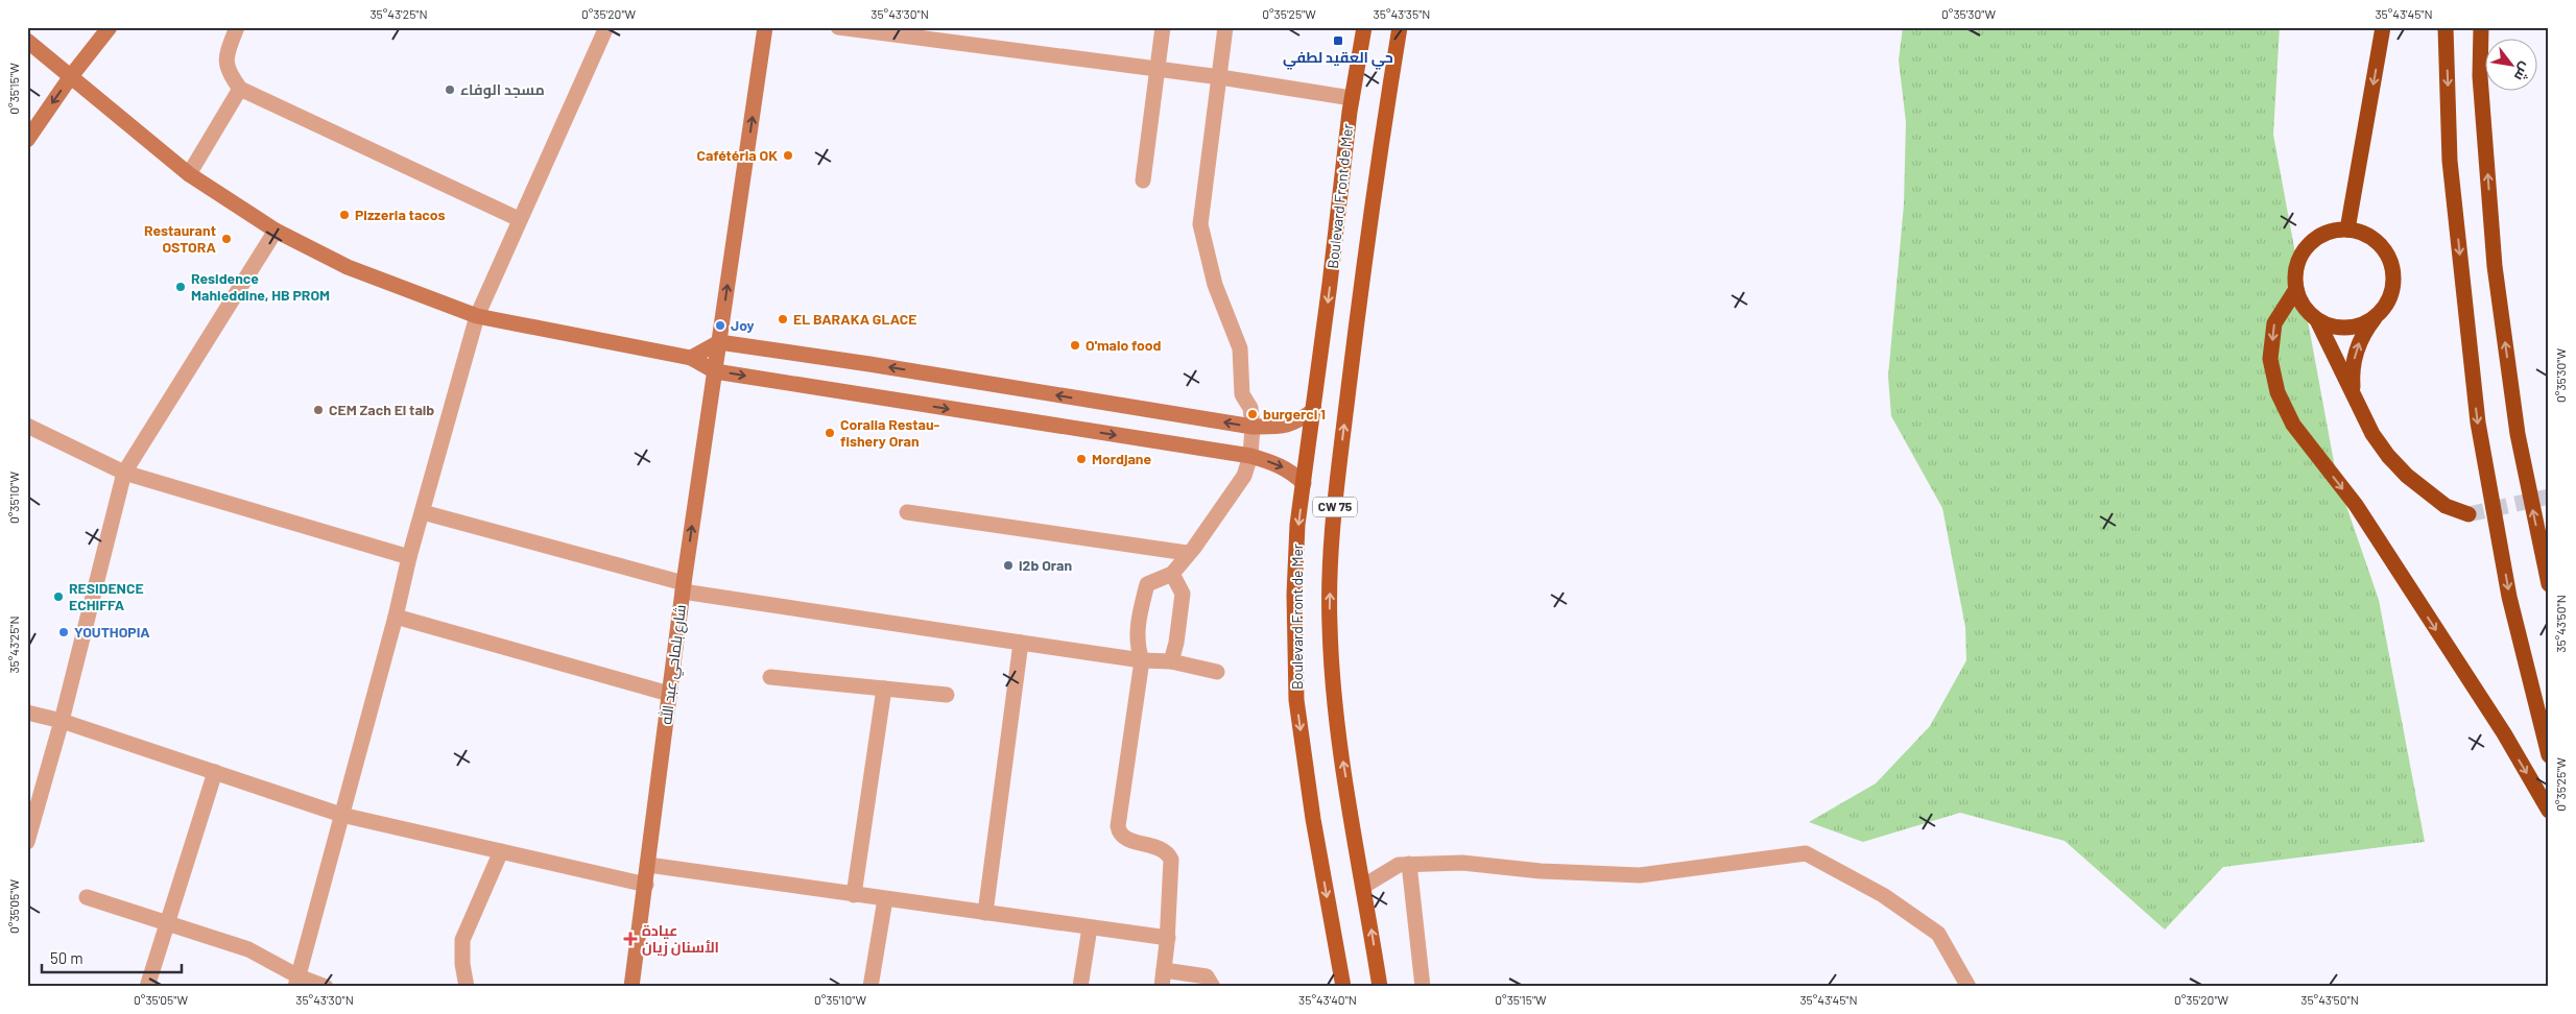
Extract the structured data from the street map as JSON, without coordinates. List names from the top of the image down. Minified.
{"streets":{"main road":["Boulevard Front de Mer","CW 75"],"street":["شارع بلماحي عبد الله"]},"one_way":["شارع بلماحي عبد الله"],"places":{"transit":["حي العقيد لطفي"],"other":["مسجد الوفاء","Cafétéria OK","Pizzeria tacos","Restaurant OSTORA","Residence Mahieddine, HB PROM","EL BARAKA GLACE","Joy","O'malo food","CEM Zach El taib","burgerci 1","Coralia Restau- fishery Oran","Mordjane","i2b Oran","RESIDENCE ECHIFFA","YOUTHOPIA"],"health":["عيادة الأسنان زيان"]},"scale_bar":"50 m","north":"bottom right","coordinates":["35°43'25\"N","0°35'20\"W","35°43'30\"N","0°35'25\"W","35°43'35\"N","0°35'30\"W","35°43'45\"N","0°35'15\"W","0°35'10\"W","35°43'50\"N","0°35'05\"W","35°43'40\"N"]}
